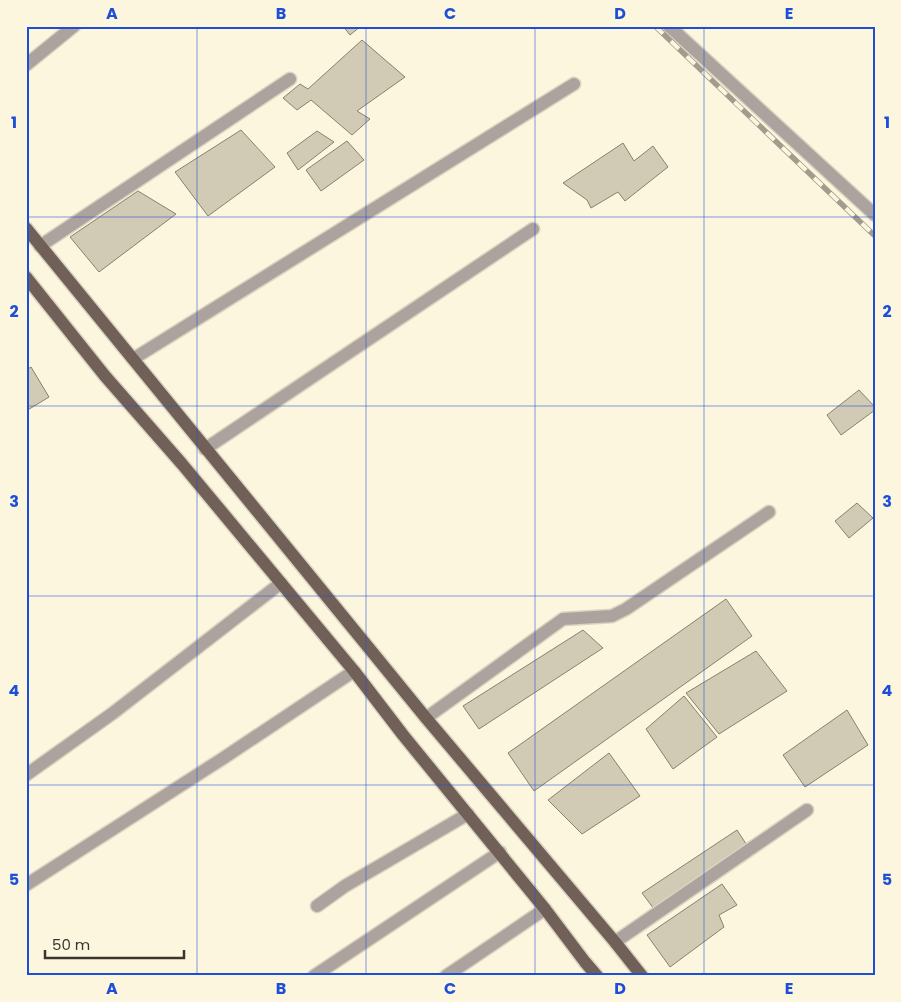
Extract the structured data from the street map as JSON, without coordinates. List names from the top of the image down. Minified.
{"scale_bar":"50 m","grid":{"columns":["A","B","C","D","E"],"rows":["1","2","3","4","5"]}}
